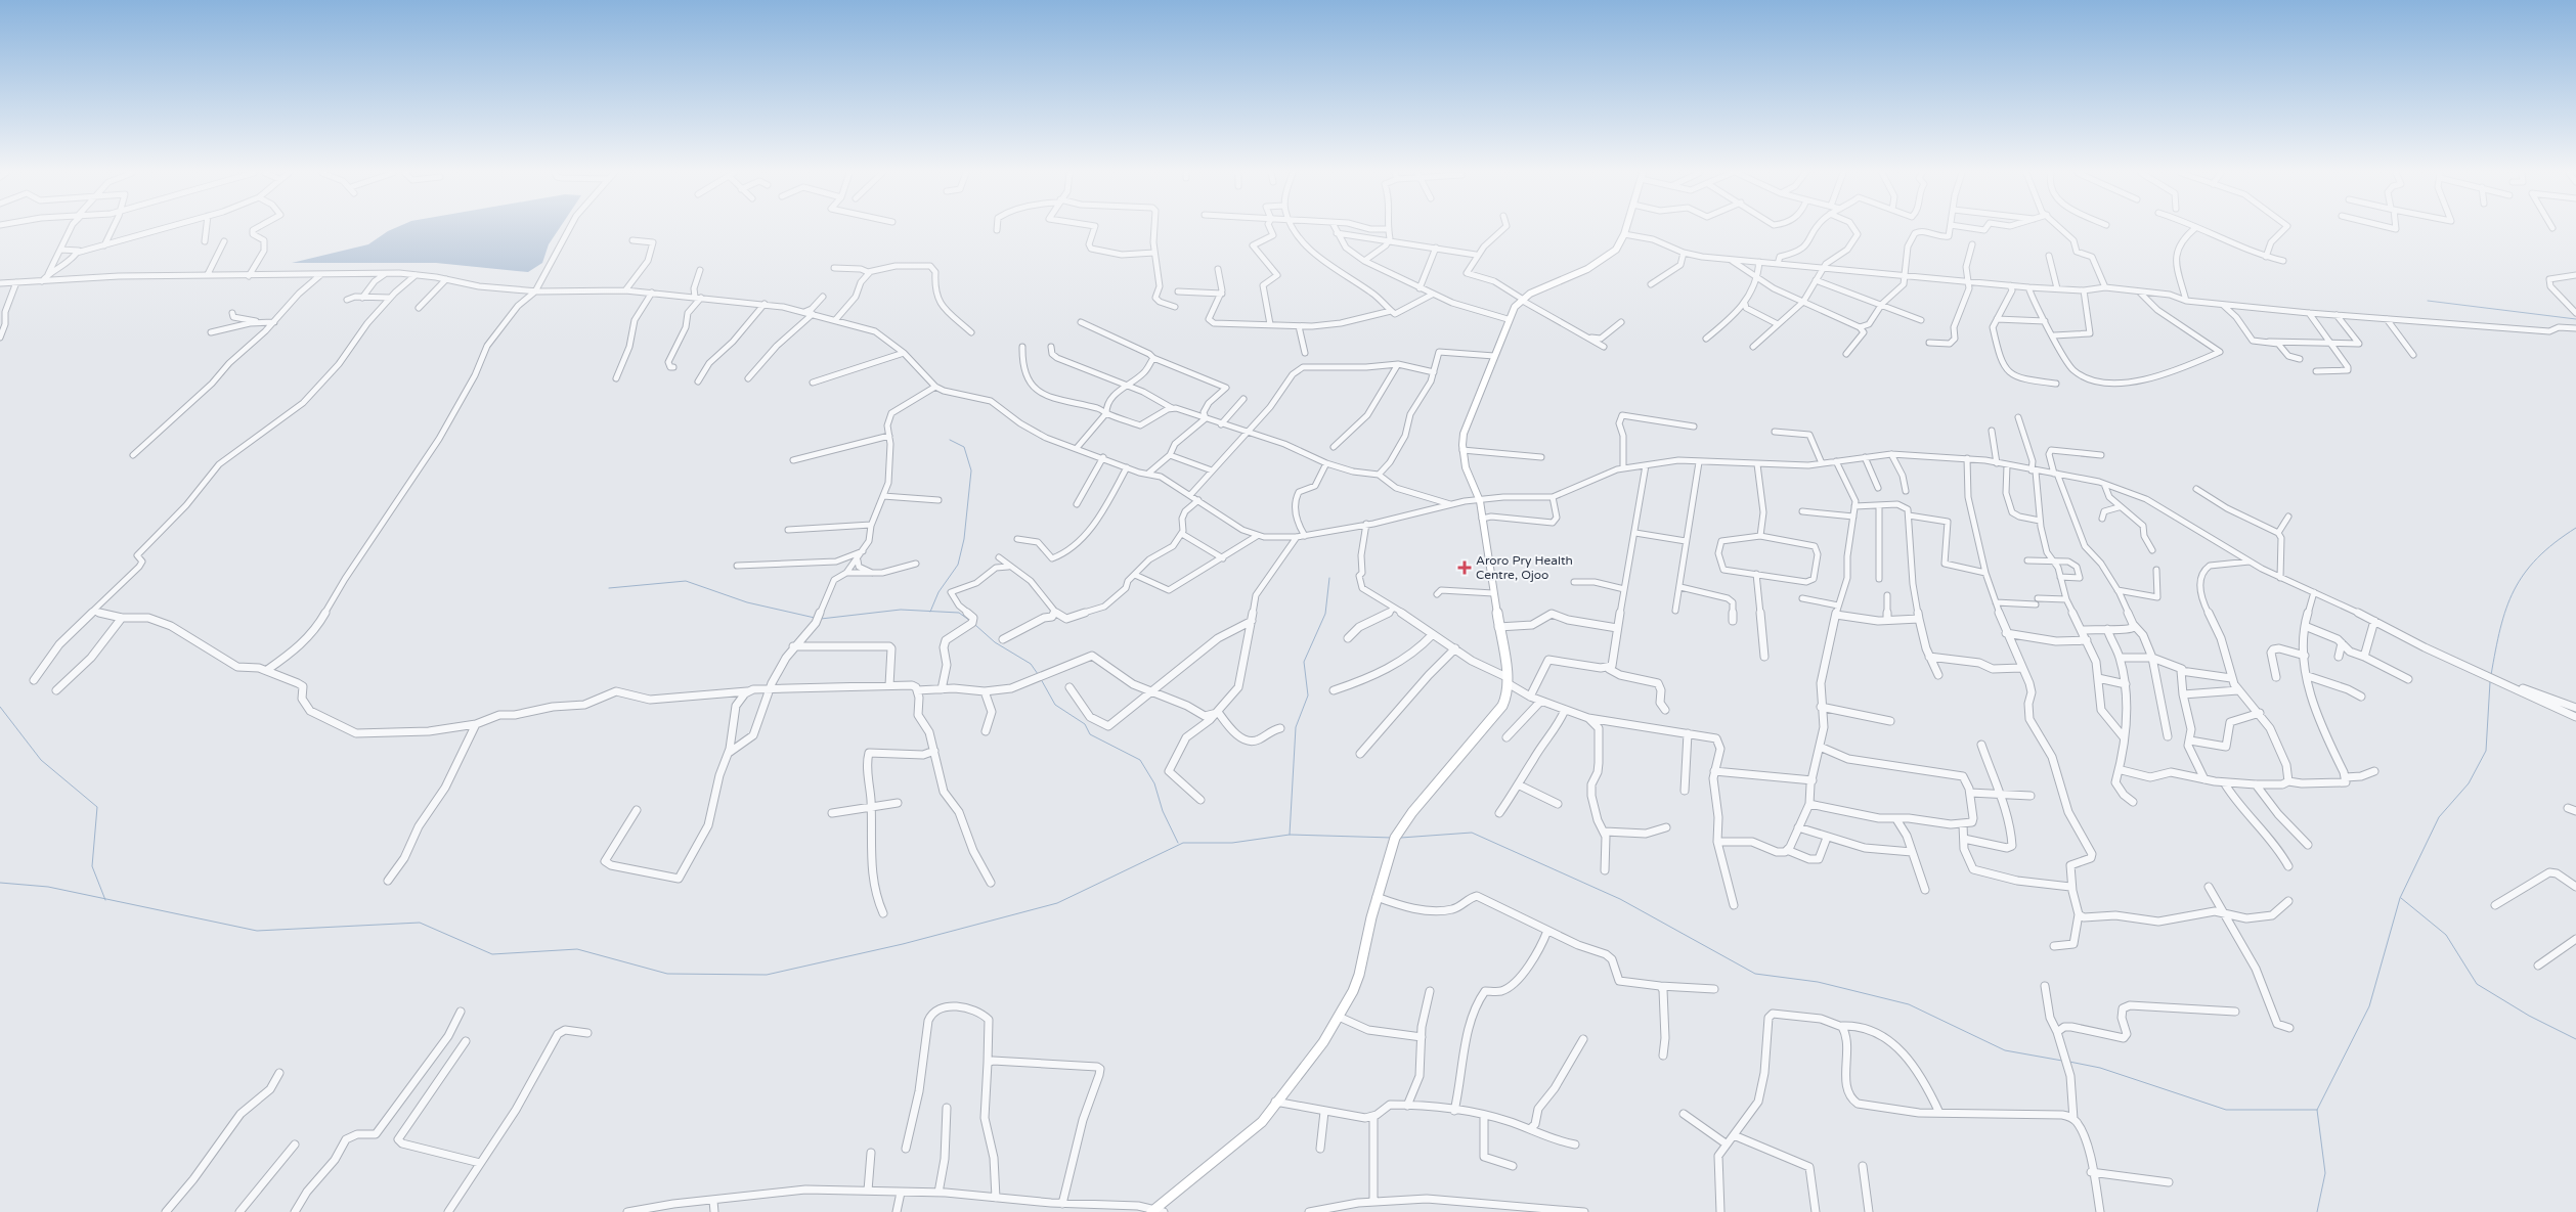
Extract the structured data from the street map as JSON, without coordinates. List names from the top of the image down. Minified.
{"places":{"health":["Aroro Pry Health Centre, Ojoo"]}}
